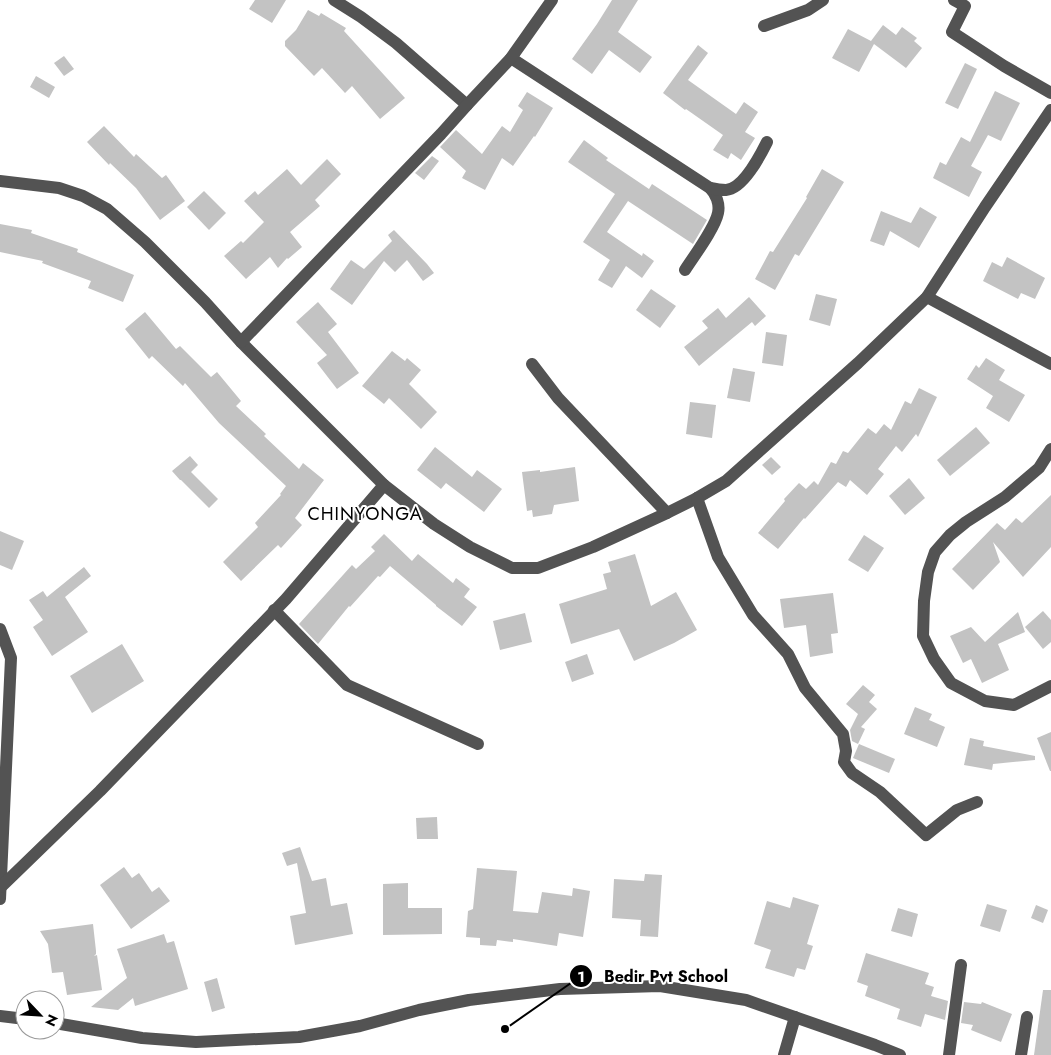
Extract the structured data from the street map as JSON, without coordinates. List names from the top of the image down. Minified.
{"districts":["CHINYONGA"],"places":["Bedir Pvt School"],"north":"bottom right"}
